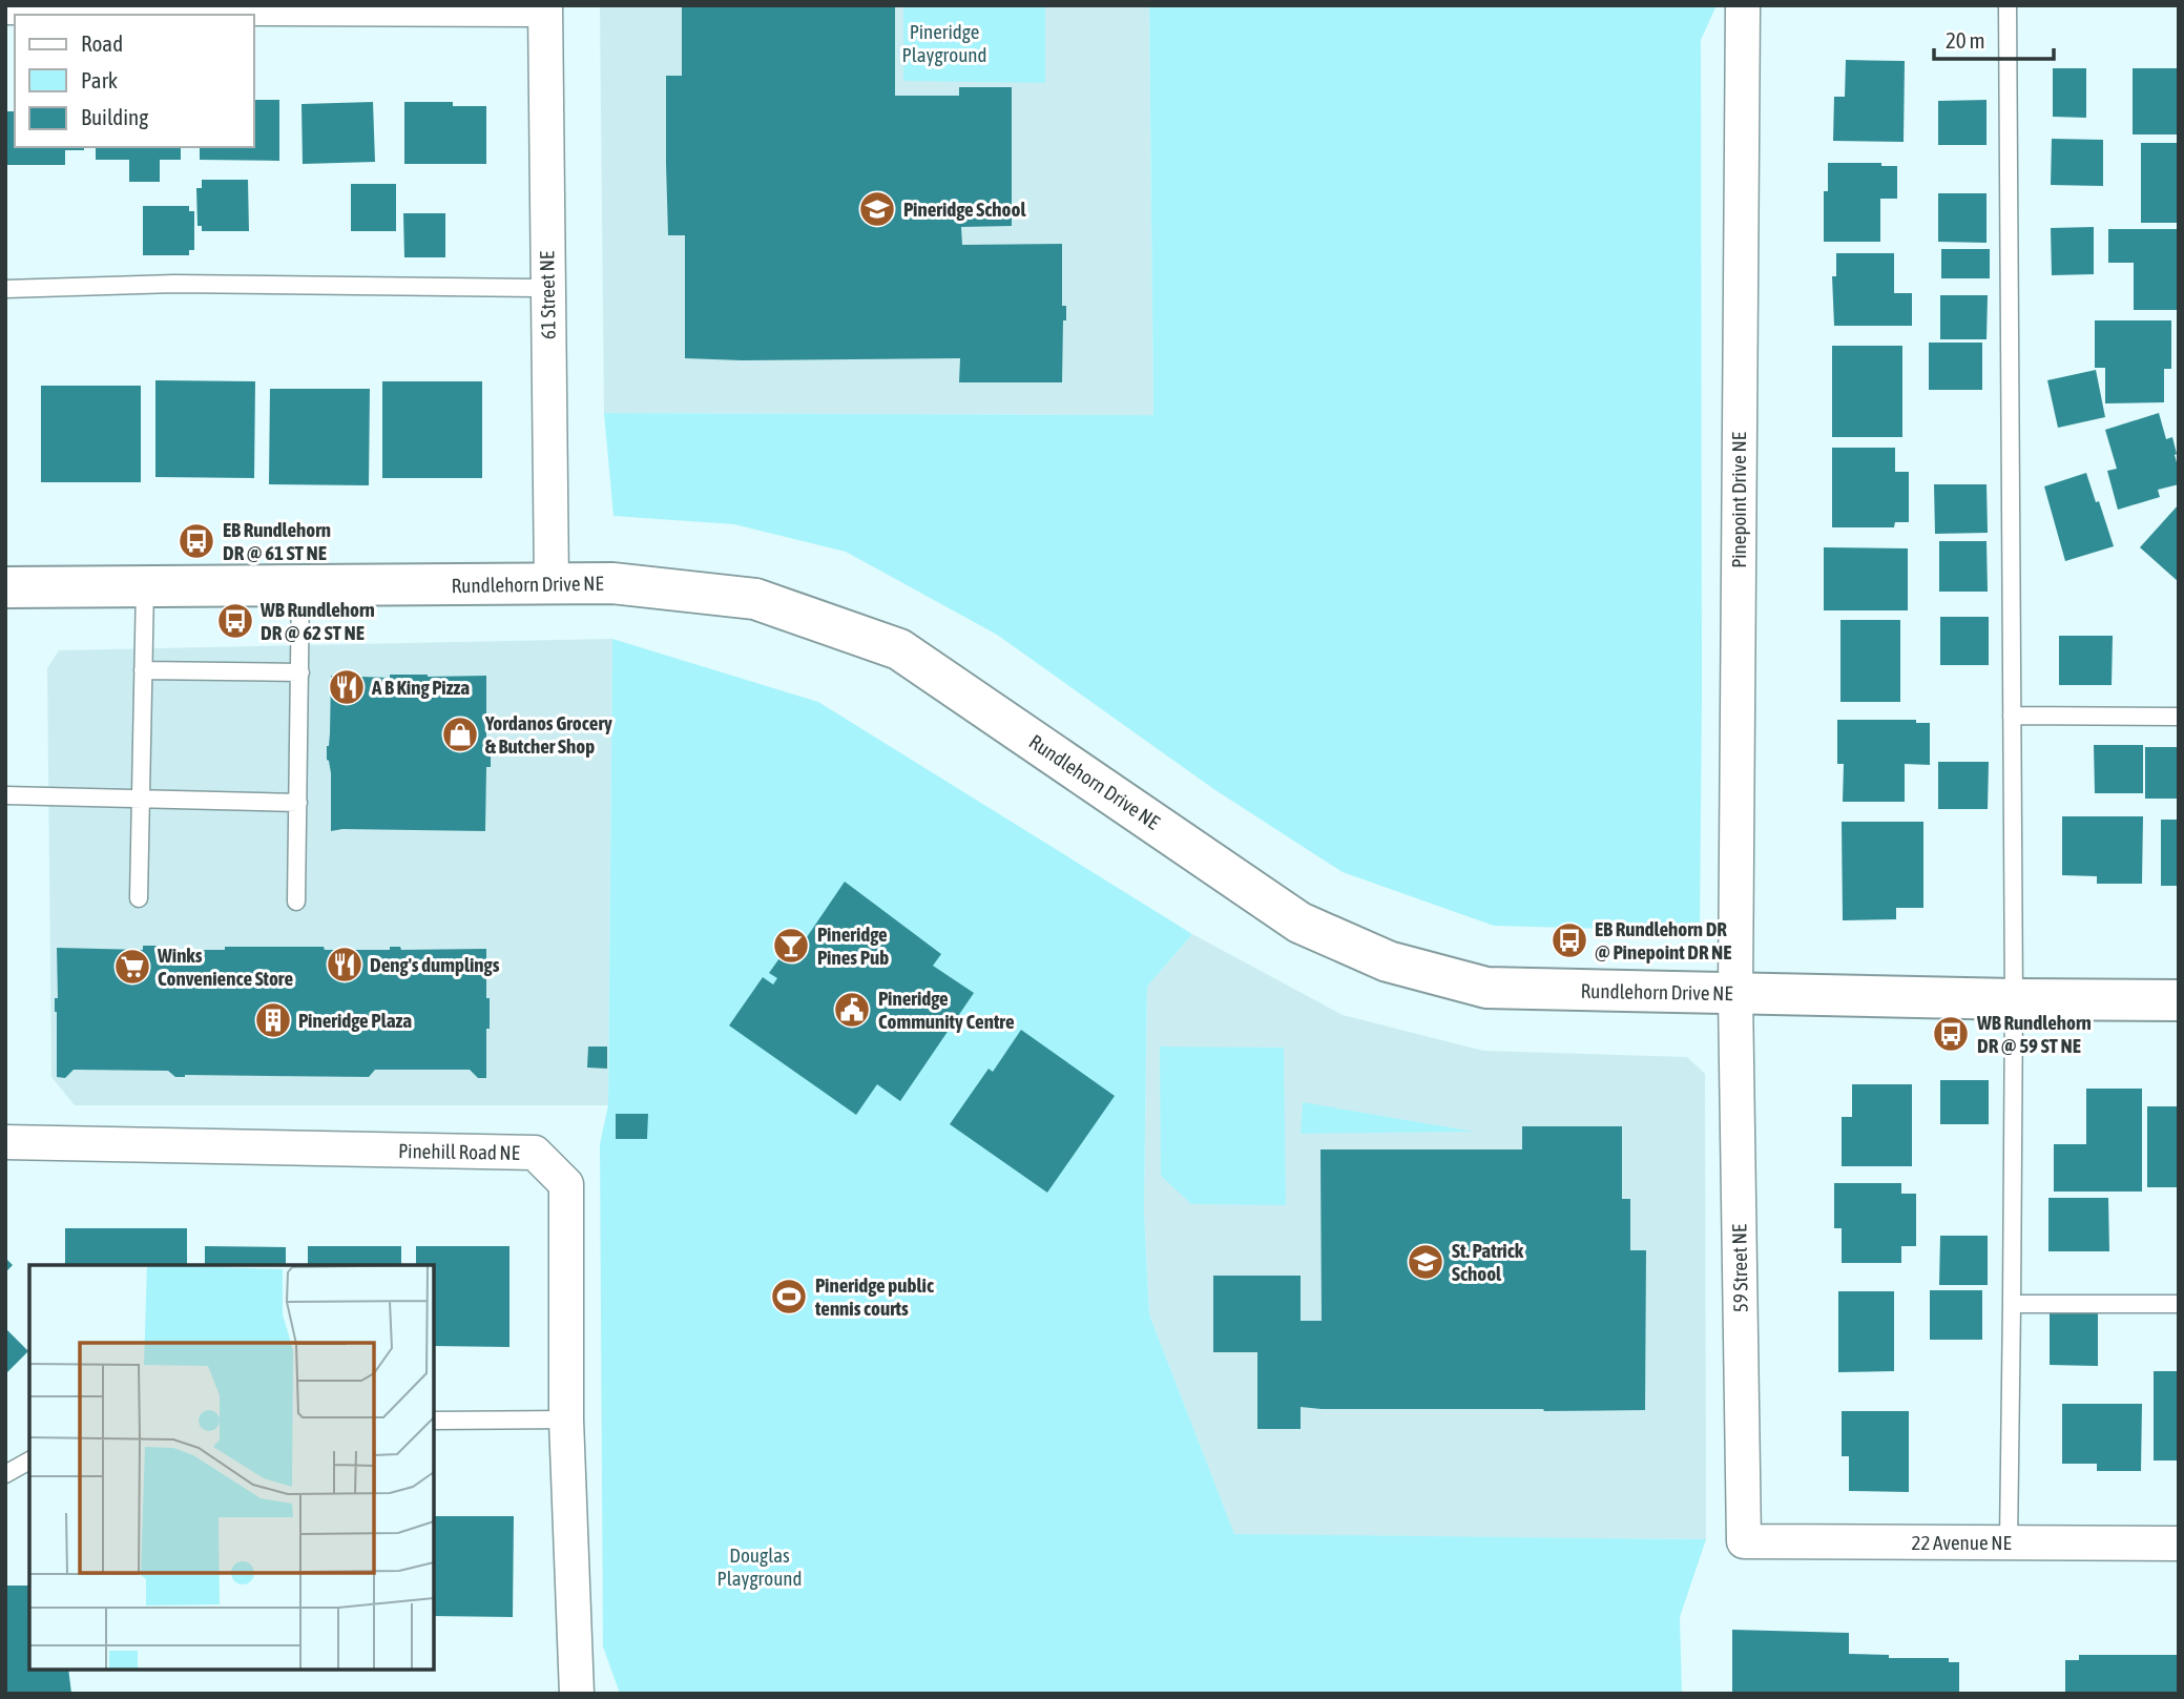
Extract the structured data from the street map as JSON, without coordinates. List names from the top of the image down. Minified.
{"streets":{"street":["61 Street NE","Pinepoint Drive NE","Rundlehorn Drive NE","Pinehill Road NE","59 Street NE","22 Avenue NE"]},"crossings":[["61 Street NE","Rundlehorn Drive NE"],["Pinepoint Drive NE","Rundlehorn Drive NE"],["Pinepoint Drive NE","59 Street NE"],["Rundlehorn Drive NE","59 Street NE"],["59 Street NE","22 Avenue NE"]],"parks":["Pineridge Playground","Douglas Playground"],"places":{"school or university":["Pineridge School","St. Patrick School"],"bus stop":["EB Rundlehorn DR @ 61 ST NE","WB Rundlehorn DR @ 62 ST NE","EB Rundlehorn DR @ Pinepoint DR NE","WB Rundlehorn DR @ 59 ST NE"],"restaurant":["A B King Pizza","Deng's dumplings"],"shop":["Yordanos Grocery & Butcher Shop"],"bar":["Pineridge Pines Pub"],"supermarket":["Winks Convenience Store"],"public building":["Pineridge Community Centre"],"building":["Pineridge Plaza"],"sports":["Pineridge public tennis courts"]},"legend":["Road","Park","Building"],"scale_bar":"20 m"}
